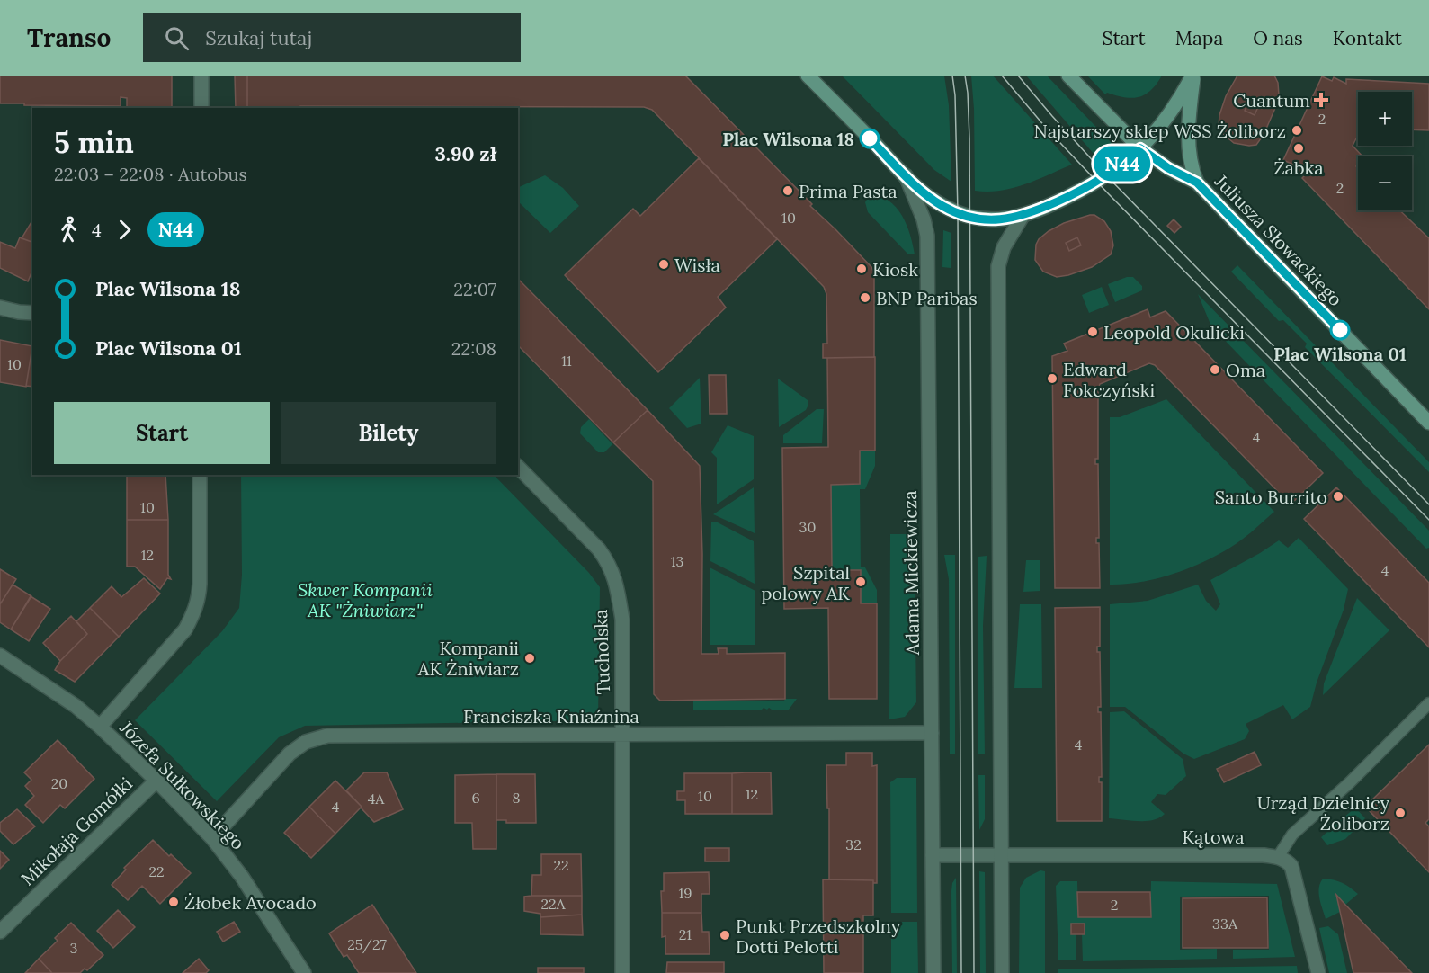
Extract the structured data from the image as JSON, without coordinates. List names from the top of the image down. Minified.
{"streets":{"main road":["Juliusza Słowackiego"],"street":["Adama Mickiewicza","Tucholska","Franciszka Kniaźnina","Józefa Sułkowskiego","Mikołaja Gomółki","Kątowa"]},"crossings":[["Adama Mickiewicza","Franciszka Kniaźnina"],["Adama Mickiewicza","Kątowa"],["Tucholska","Franciszka Kniaźnina"],["Franciszka Kniaźnina","Józefa Sułkowskiego"],["Józefa Sułkowskiego","Mikołaja Gomółki"]],"parks":["Skwer Kompanii AK \"Żniwiarz\""],"places":{"health":["Cuantum"],"other":["Najstarszy sklep WSS Żoliborz","Plac Wilsona 18","Żabka","Prima Pasta","Wisła","Kiosk","BNP Paribas","Plac Wilsona 01","Leopold Okulicki","Oma","Edward Fokczyński","Santo Burrito","Szpital polowy AK","Kompanii AK Żniwiarz","Urząd Dzielnicy Żoliborz","Żłobek Avocado","Punkt Przedszkolny Dotti Pelotti"]},"lines":["bus line N44"],"house_numbers":["2","2","10","11","10","4","10","30","12","13","4","4","20","12","10","6","8","4A","4","32","22","22","19","22A","2","33A","21","25/27","3"],"page":{"header":"Transo","search":"Szukaj tutaj","nav":["Start","Mapa","O nas","Kontakt"],"on_map":"N44","map_buttons":["+","−"],"heading":["5 min","22:03 – 22:08 · Autobus","3.90 zł"],"legs":["4","N44"],"list":[{"name":"Plac Wilsona 18","value":"22:07"},{"name":"Plac Wilsona 01","value":"22:08"}],"buttons":["Start","Bilety"]}}
